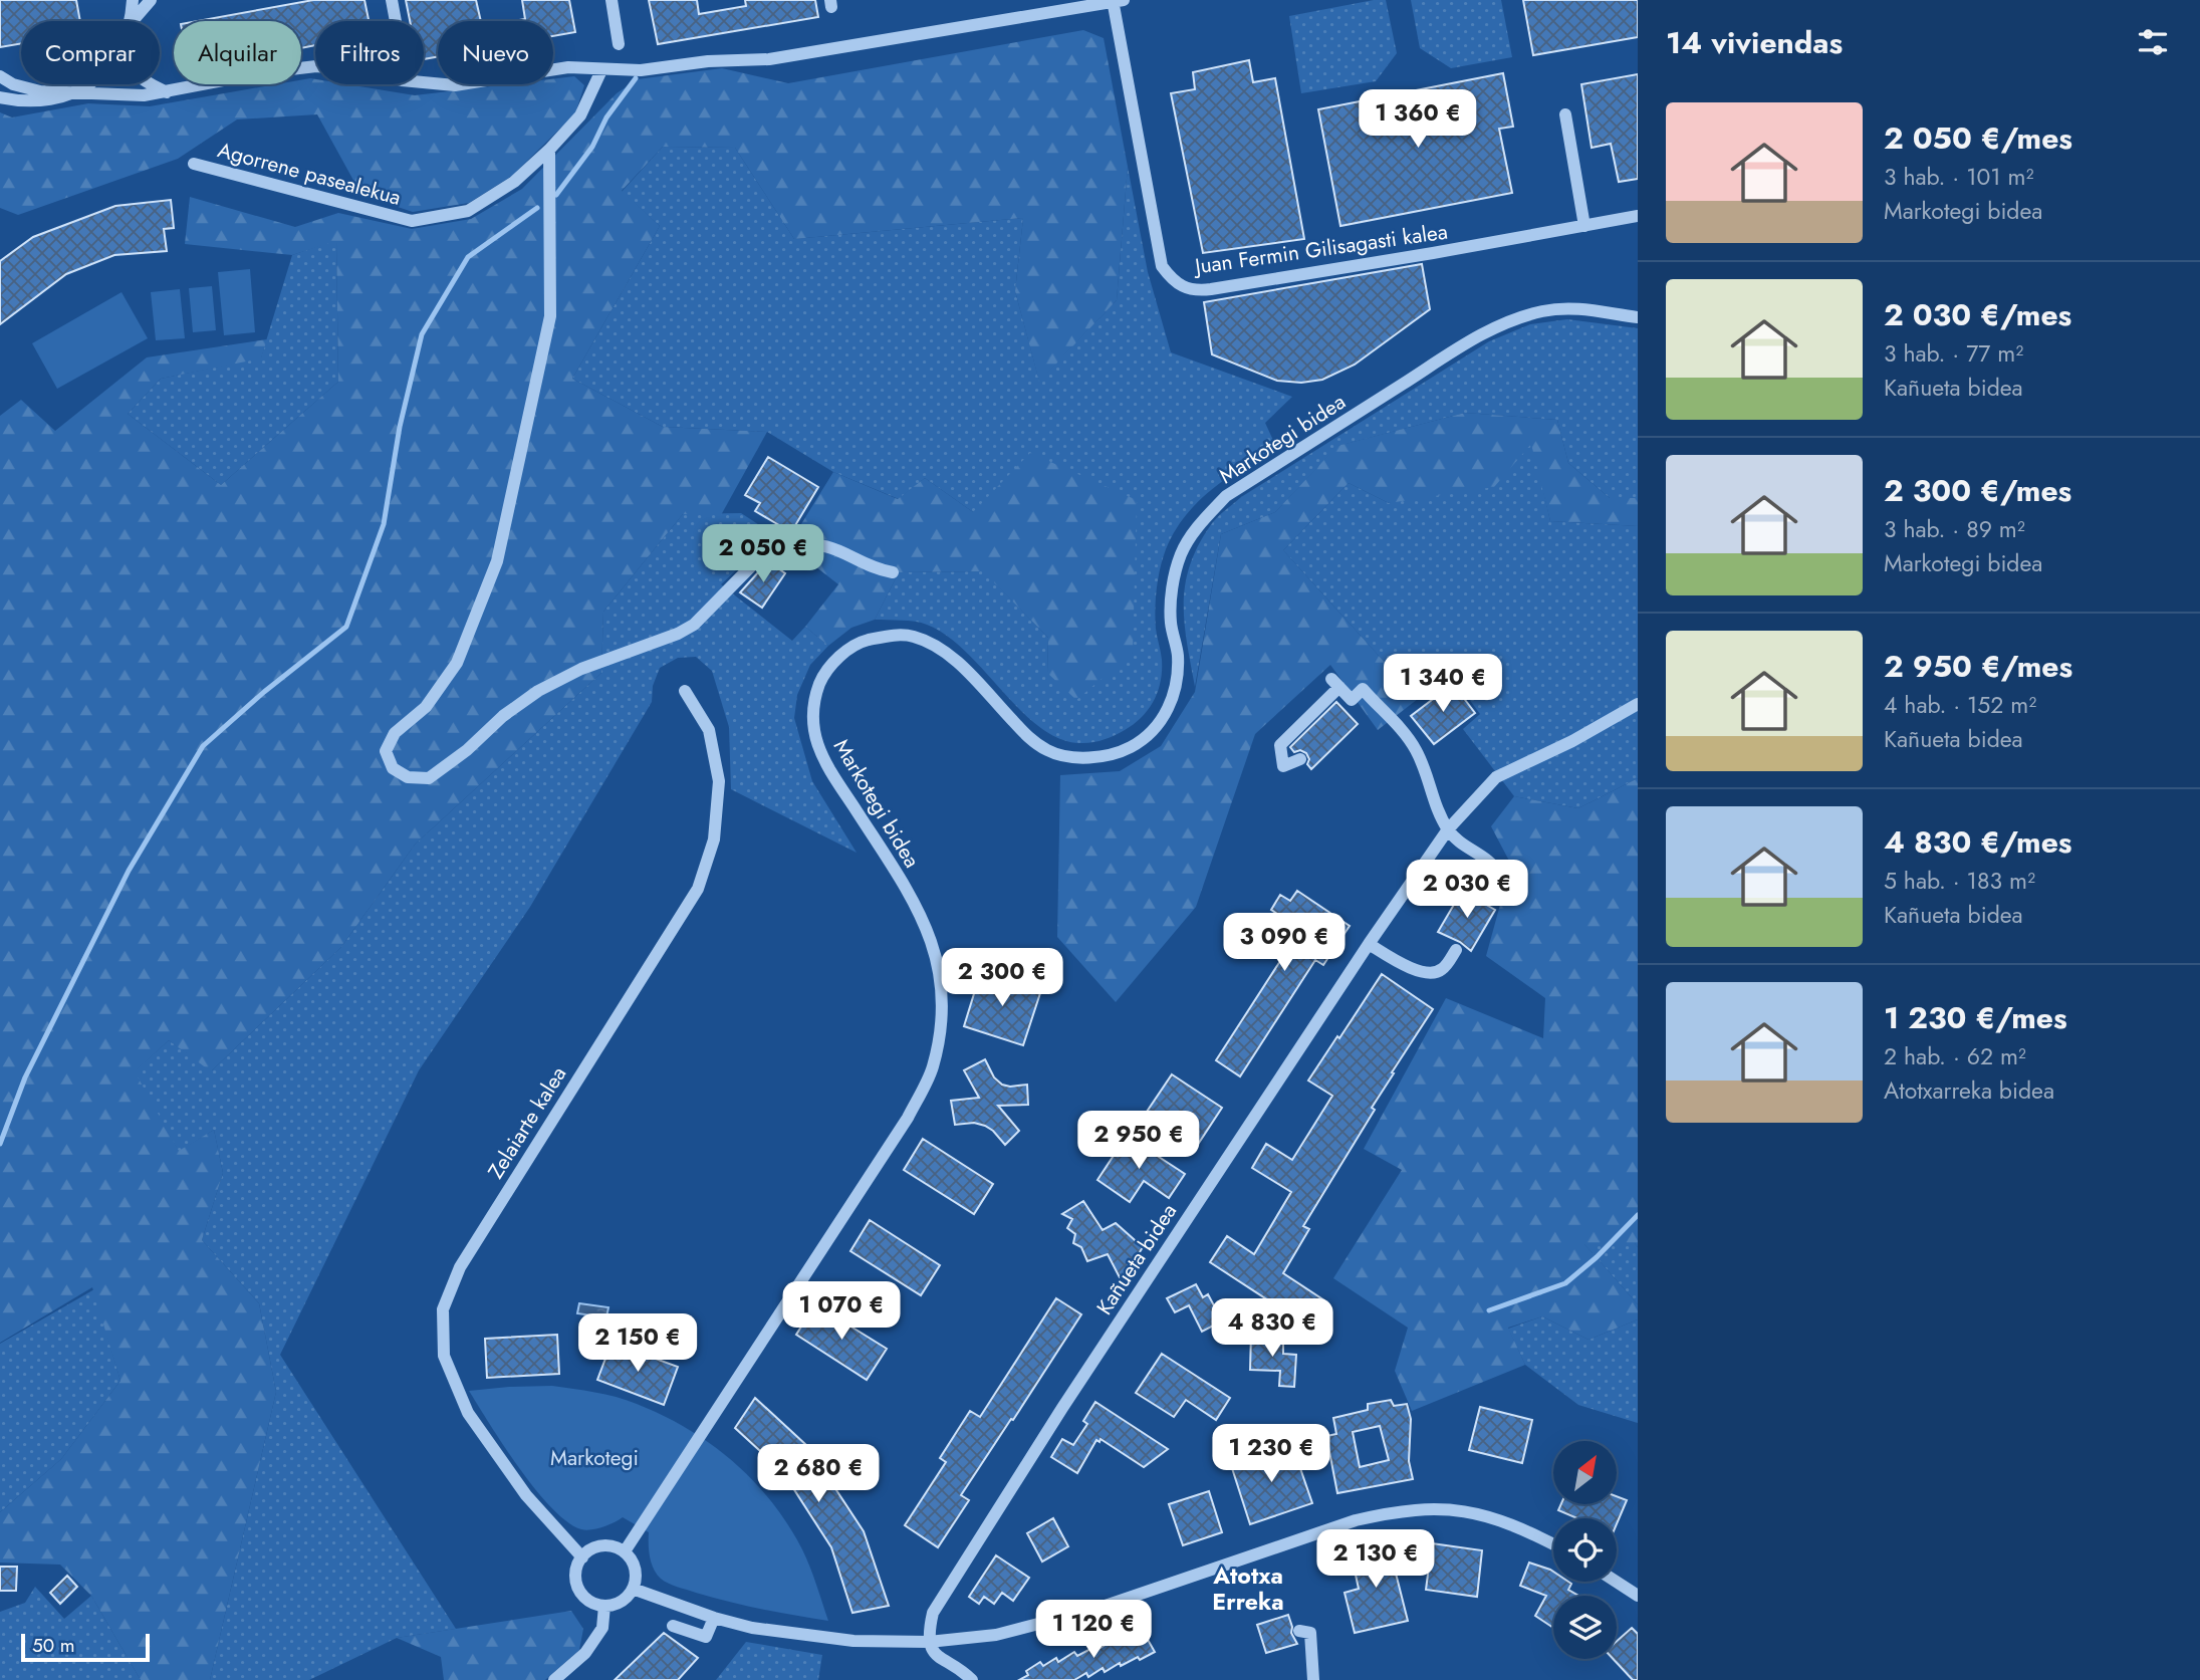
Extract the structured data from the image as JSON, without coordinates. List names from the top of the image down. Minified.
{"streets":{"street":["Agorrene pasealekua","Juan Fermin Gilisagasti kalea","Markotegi bidea","Zelaiarte kalea","Kañueta bidea"]},"crossings":[["Markotegi bidea","Zelaiarte kalea"]],"districts":["Atotxa Erreka"],"parks":["Markotegi"],"scale_bar":"50 m","north":"top right","page":{"heading":"14 viviendas","chip":["Comprar","Alquilar","Filtros","Nuevo"],"list":[{"name":"2 050 €/mes","note":"3 hab. · 101 m² · Markotegi bidea"},{"name":"2 030 €/mes","note":"3 hab. · 77 m² · Kañueta bidea"},{"name":"2 300 €/mes","note":"3 hab. · 89 m² · Markotegi bidea"},{"name":"2 950 €/mes","note":"4 hab. · 152 m² · Kañueta bidea"},{"name":"4 830 €/mes","note":"5 hab. · 183 m² · Kañueta bidea"},{"name":"1 230 €/mes","note":"2 hab. · 62 m² · Atotxarreka bidea"}],"price":["1 360 €","2 050 €","1 340 €","2 030 €","3 090 €","2 300 €","2 950 €","1 070 €","4 830 €","2 150 €","1 230 €","2 680 €","2 130 €","1 120 €"],"scale":"50 m"}}
